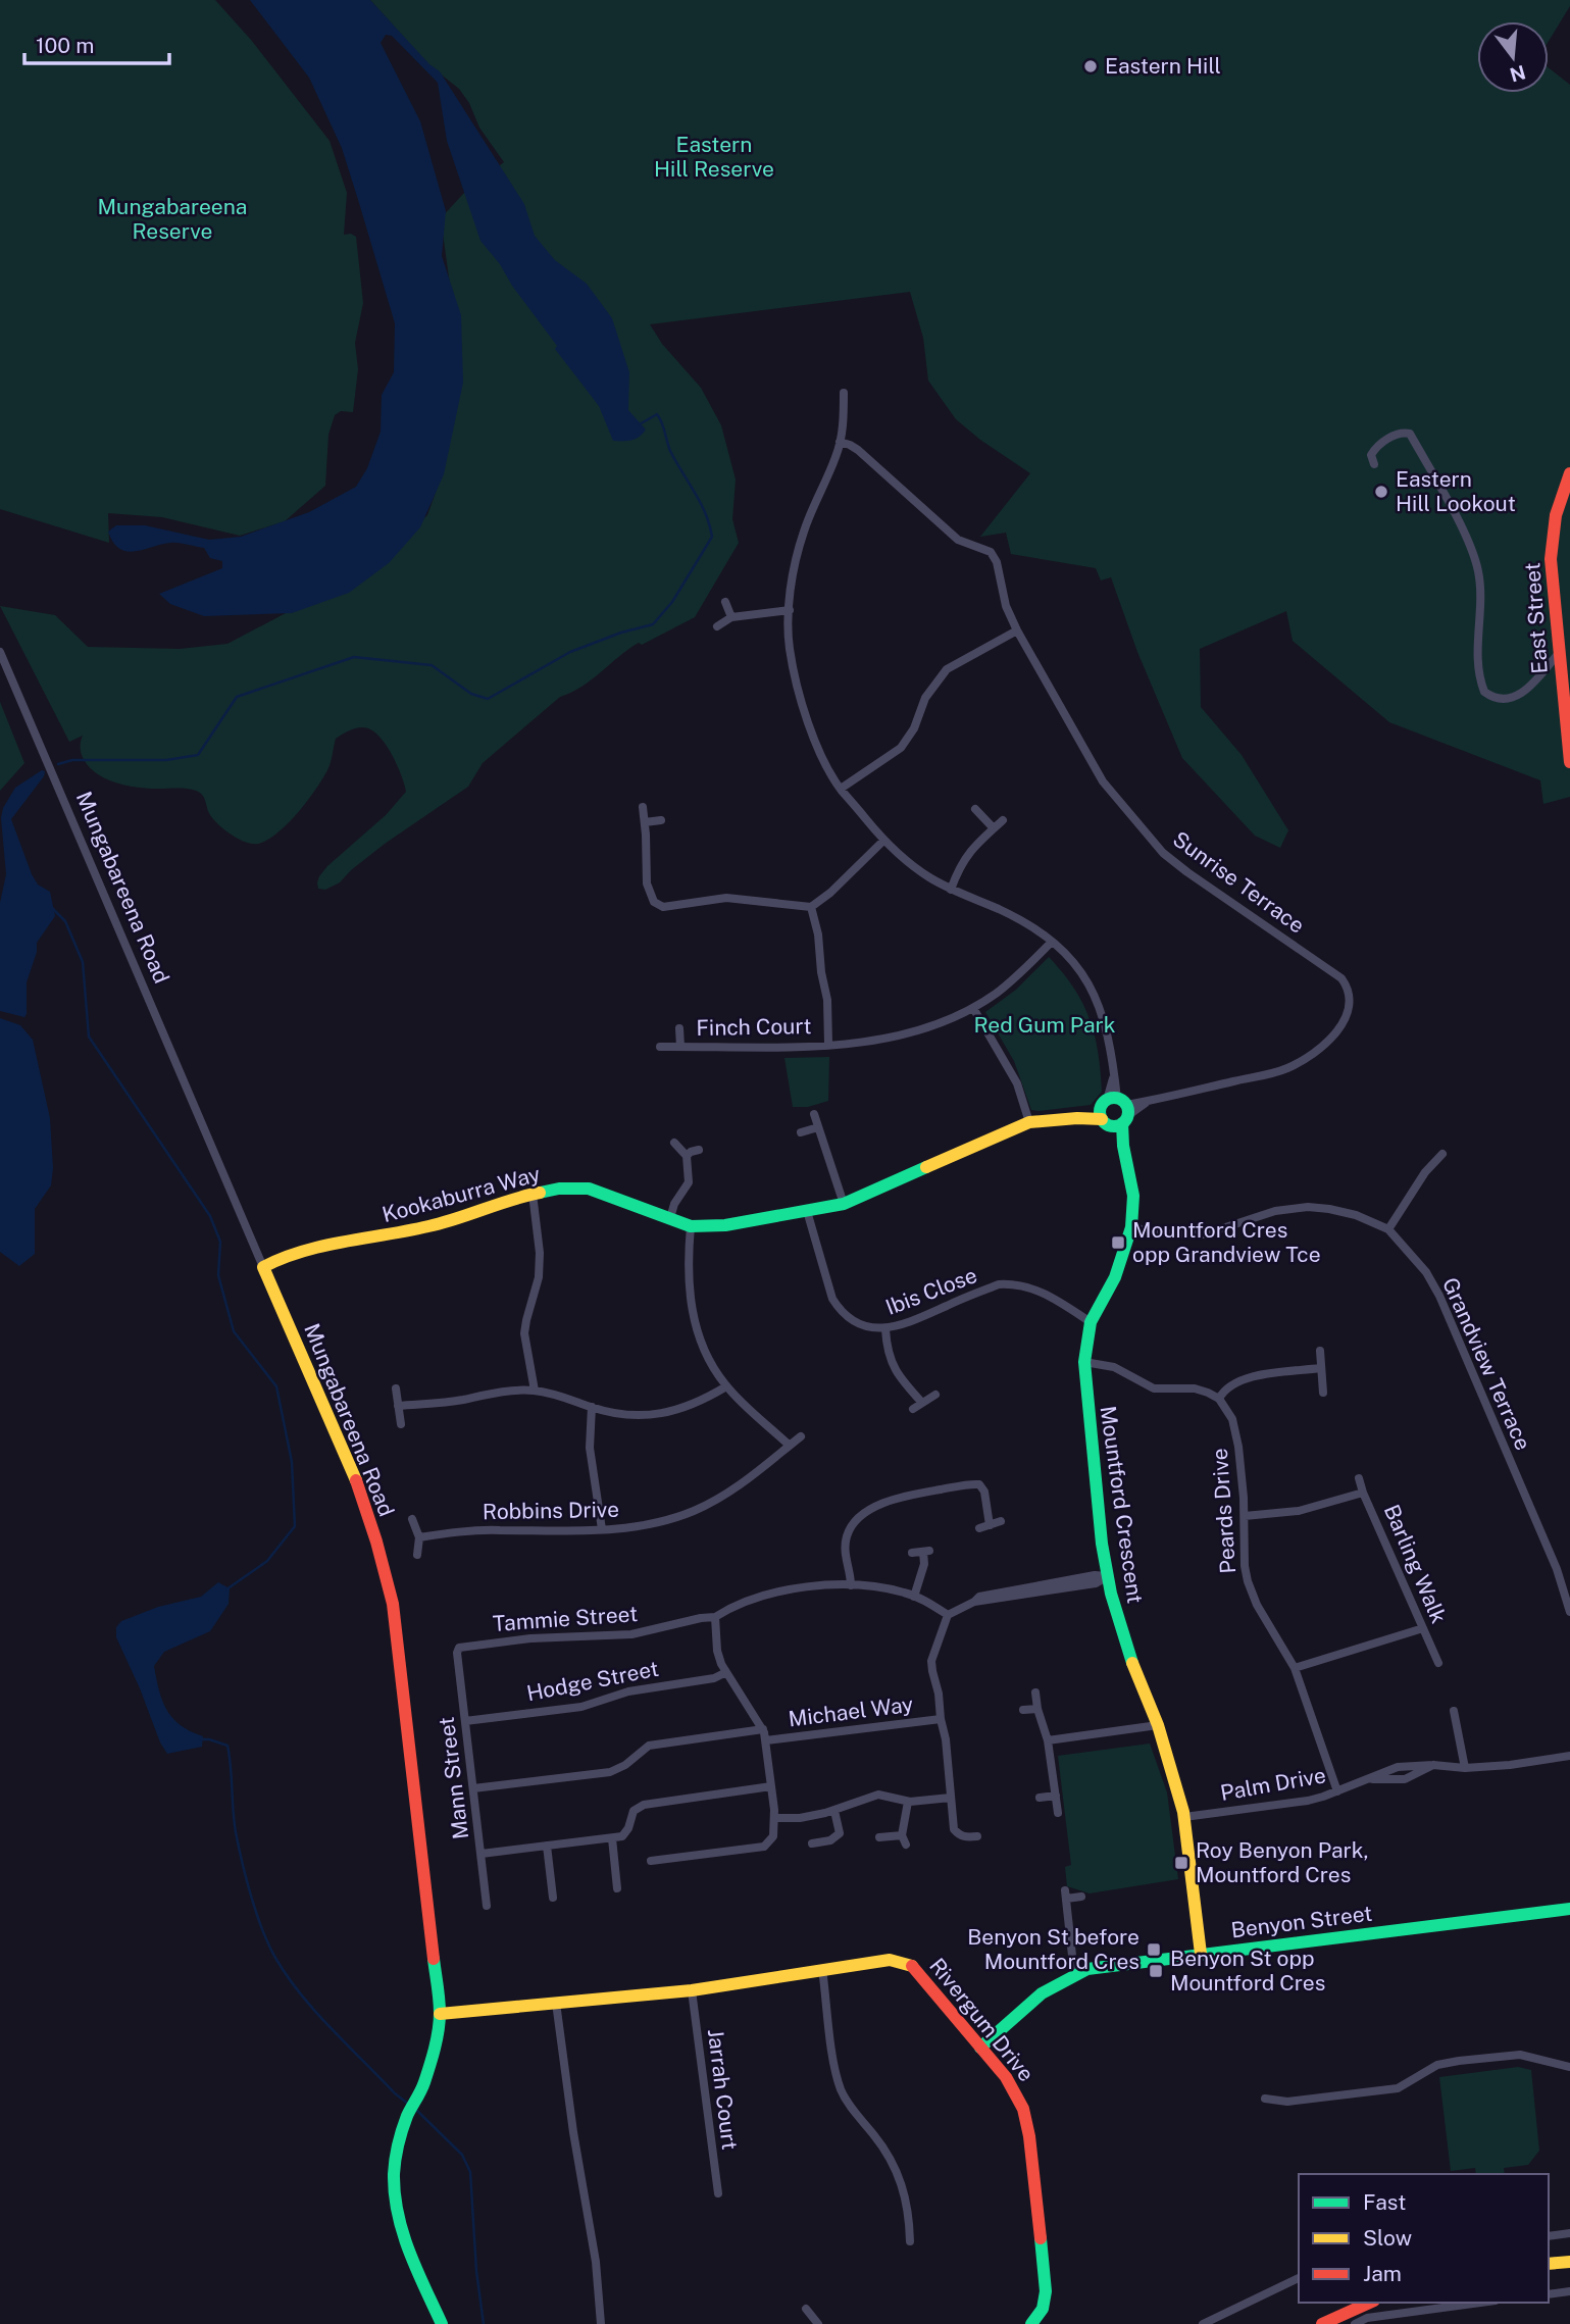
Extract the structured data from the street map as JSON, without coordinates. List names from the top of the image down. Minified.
{"streets":{"street":["East Street","Sunrise Terrace","Mungabareena Road","Finch Court","Kookaburra Way","Ibis Close","Grandview Terrace","Mountford Crescent","Robbins Drive","Peards Drive","Barling Walk","Tammie Street","Hodge Street","Michael Way","Mann Street","Palm Drive","Benyon Street","Rivergum Drive","Jarrah Court"]},"crossings":[["Sunrise Terrace","Kookaburra Way"],["Sunrise Terrace","Mountford Crescent"],["Mungabareena Road","Kookaburra Way"],["Mungabareena Road","Rivergum Drive"],["Finch Court","Mountford Crescent"],["Kookaburra Way","Ibis Close"],["Kookaburra Way","Mountford Crescent"],["Ibis Close","Mountford Crescent"],["Grandview Terrace","Mountford Crescent"],["Mountford Crescent","Palm Drive"],["Mountford Crescent","Benyon Street"],["Peards Drive","Palm Drive"],["Tammie Street","Mann Street"],["Hodge Street","Mann Street"],["Benyon Street","Rivergum Drive"],["Rivergum Drive","Jarrah Court"]],"parks":["Eastern Hill Reserve","Mungabareena Reserve","Red Gum Park"],"places":{"other":["Eastern Hill","Eastern Hill Lookout"],"transit":["Mountford Cres opp Grandview Tce","Roy Benyon Park, Mountford Cres","Benyon St before Mountford Cres","Benyon St opp Mountford Cres"]},"legend":["Fast","Slow","Jam"],"scale_bar":"100 m","north":"bottom"}
